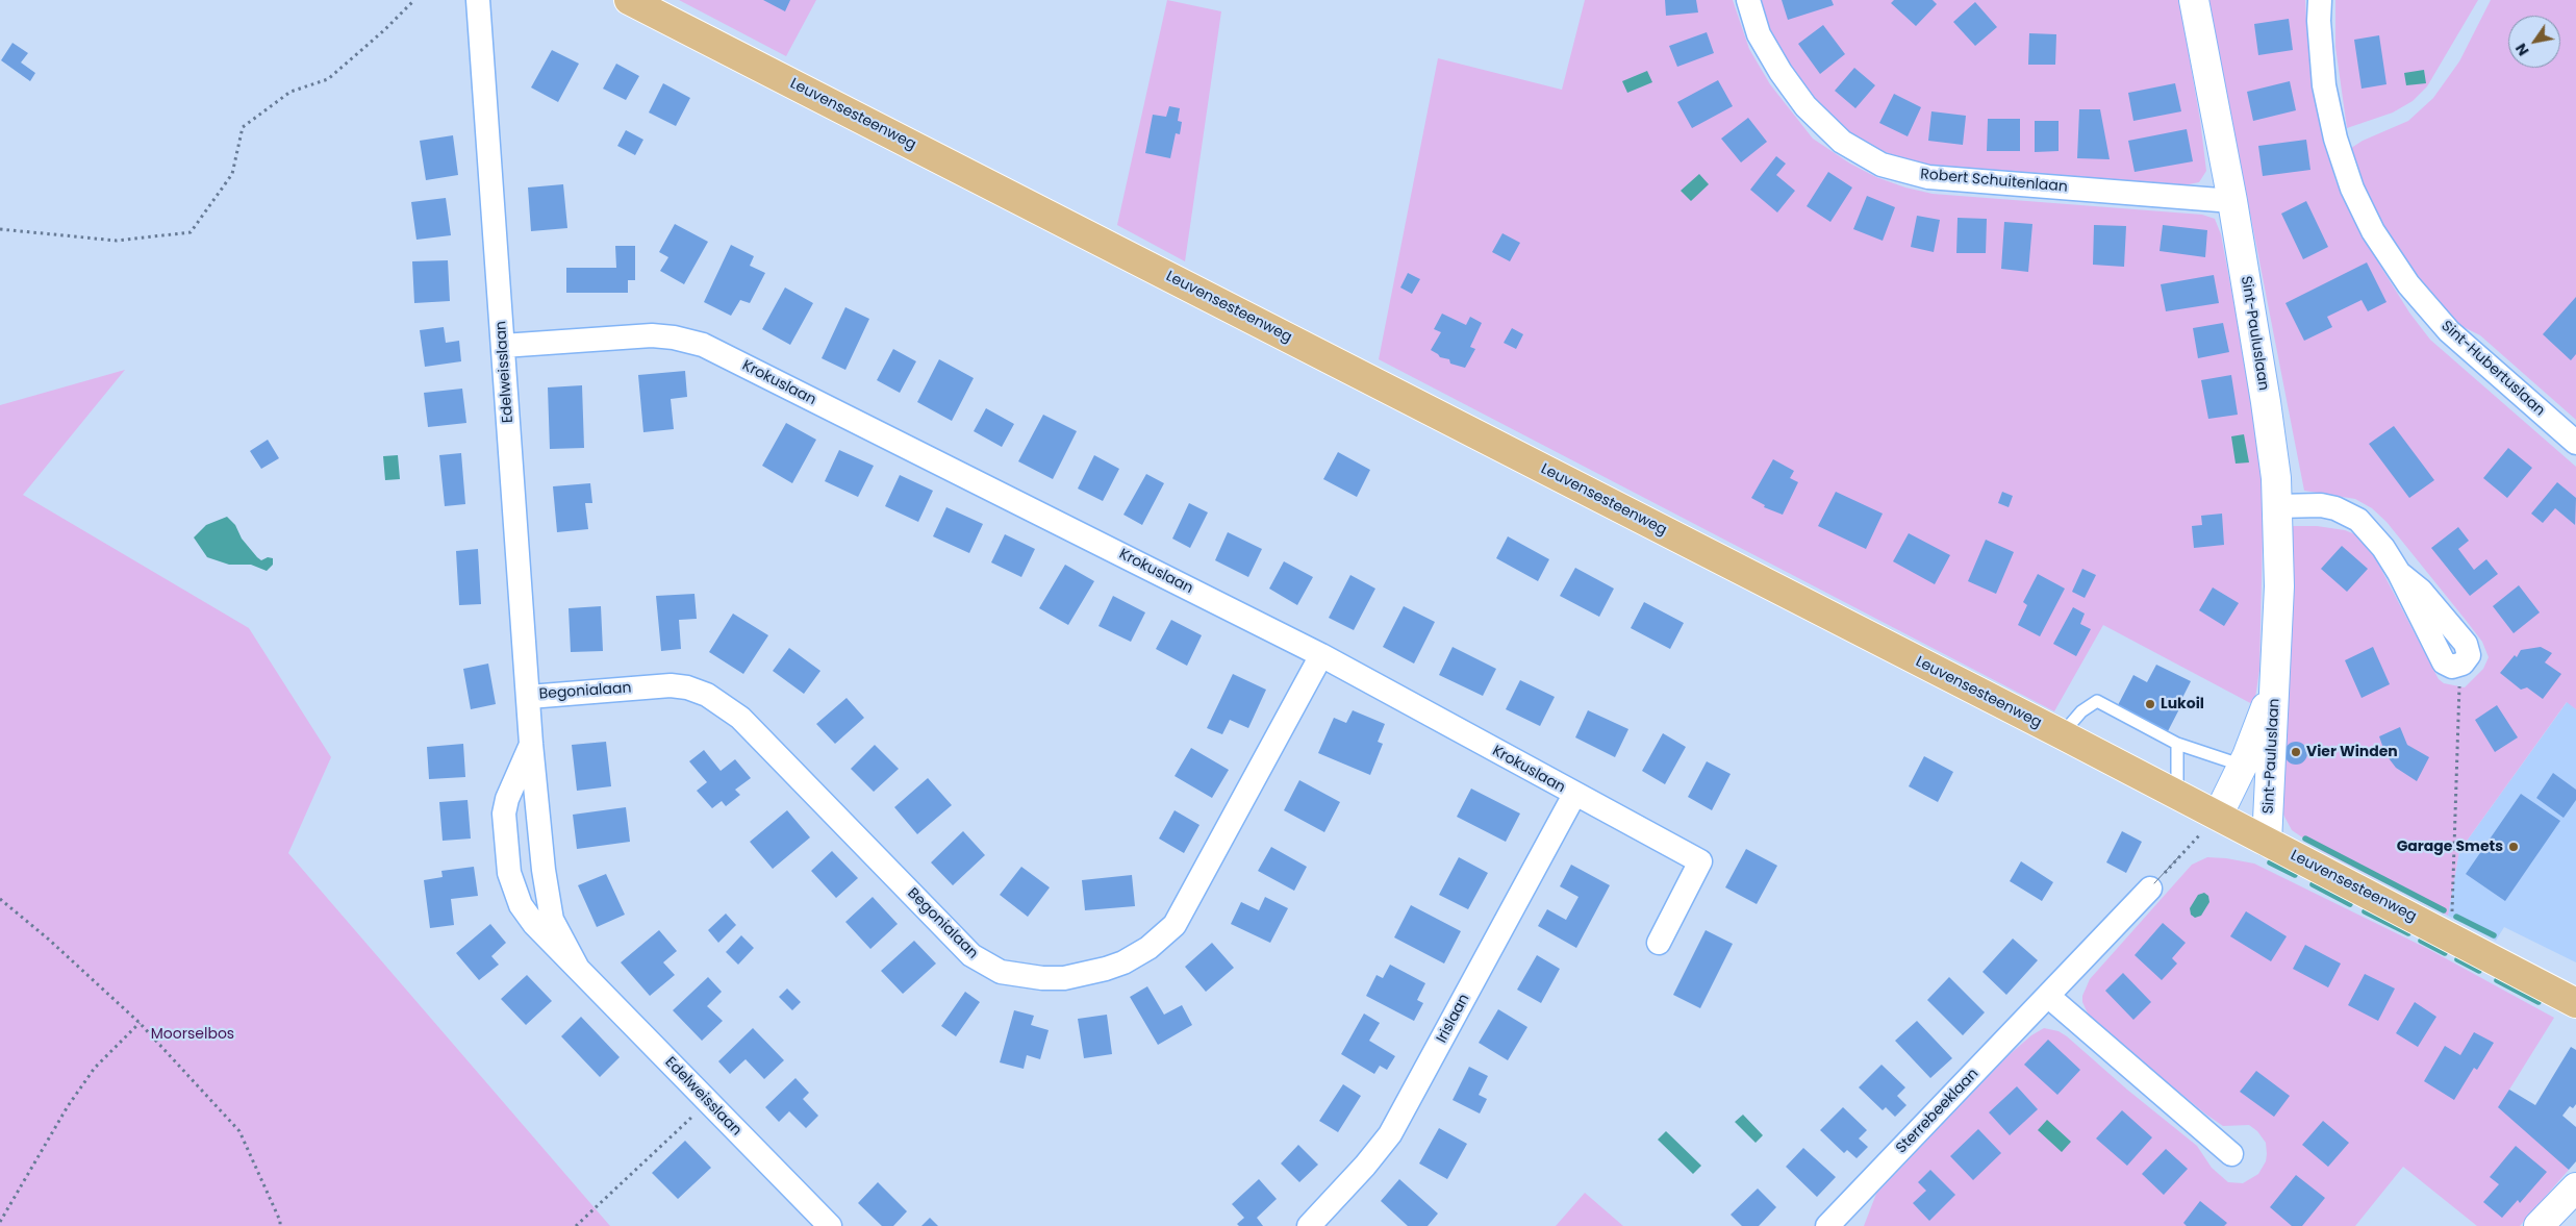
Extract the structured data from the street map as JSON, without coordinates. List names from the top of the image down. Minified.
{"streets":{"main road":["Leuvensesteenweg"],"street":["Robert Schuitenlaan","Sint-Pauluslaan","Sint-Hubertuslaan","Edelweisslaan","Krokuslaan","Begonialaan","Irislaan","Sterrebeeklaan"]},"crossings":[["Leuvensesteenweg","Sint-Pauluslaan"],["Robert Schuitenlaan","Sint-Pauluslaan"],["Edelweisslaan","Krokuslaan"],["Edelweisslaan","Begonialaan"],["Krokuslaan","Begonialaan"],["Krokuslaan","Irislaan"]],"parks":["Moorselbos"],"places":["Lukoil","Vier Winden","Garage Smets"],"north":"bottom left"}
